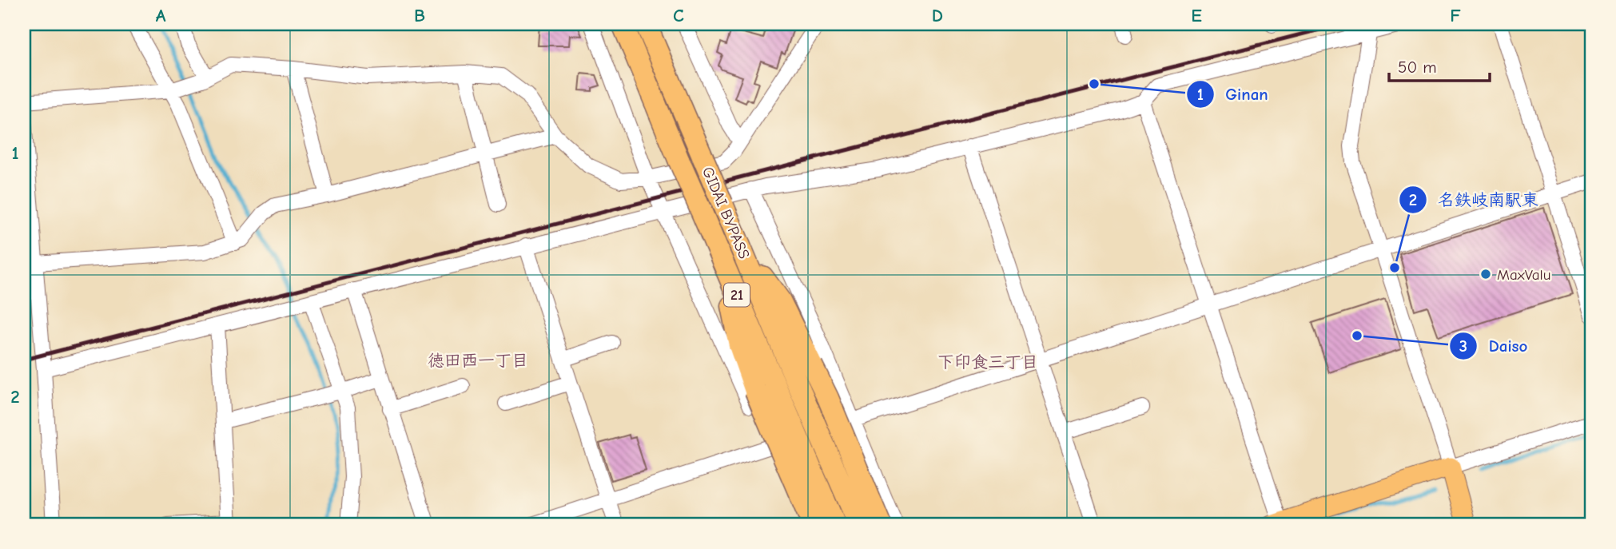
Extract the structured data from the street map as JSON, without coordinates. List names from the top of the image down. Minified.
{"streets":{"highway":["GIDAI BYPASS","21"]},"crossings":[["GIDAI BYPASS","21"]],"districts":["徳田西一丁目","下印食三丁目"],"places":["Ginan","名鉄岐南駅東","MaxValu","Daiso"],"scale_bar":"50 m","grid":{"columns":["A","B","C","D","E","F"],"rows":["1","2"]}}
